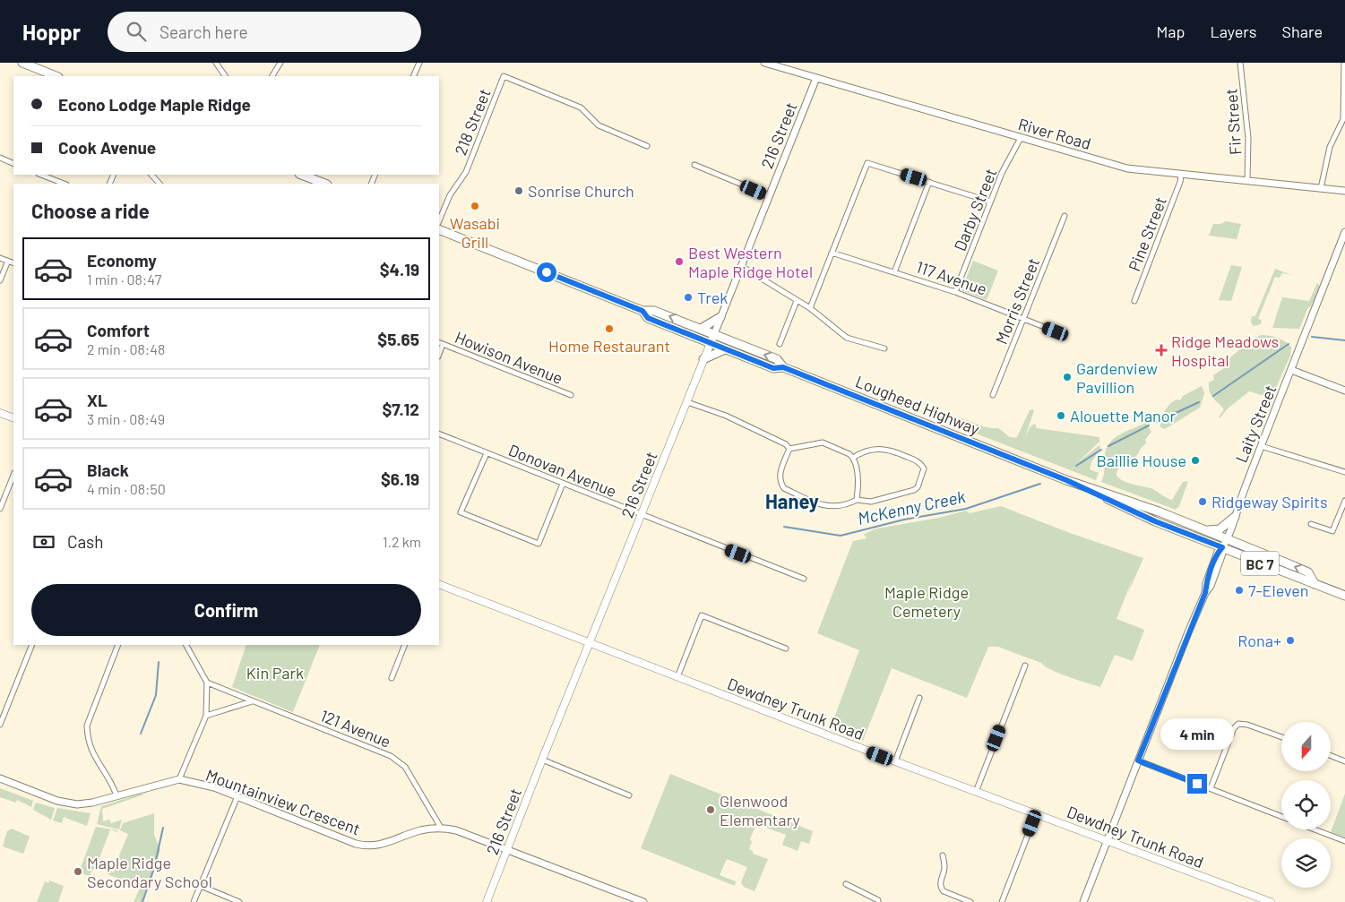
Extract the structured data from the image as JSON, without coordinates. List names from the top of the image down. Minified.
{"streets":{"highway":["Lougheed Highway","BC 7"],"main road":["216 Street","Dewdney Trunk Road"],"street":["218 Street","Fir Street","River Road","Darby Street","Pine Street","117 Avenue","Morris Street","Howison Avenue","Laity Street","Donovan Avenue","121 Avenue","Mountainview Crescent"]},"crossings":[["Fir Street","River Road"],["River Road","216 Street"],["River Road","Darby Street"],["River Road","Pine Street"],["216 Street","Lougheed Highway"],["216 Street","Donovan Avenue"],["216 Street","Dewdney Trunk Road"],["Darby Street","117 Avenue"],["117 Avenue","Morris Street"],["Lougheed Highway","Laity Street"],["Laity Street","Dewdney Trunk Road"],["121 Avenue","Mountainview Crescent"]],"districts":["Haney"],"water":["McKenny Creek"],"parks":["Maple Ridge Cemetery","Kin Park"],"places":{"other":["Sonrise Church","Wasabi Grill","Best Western Maple Ridge Hotel","Trek","Home Restaurant","Gardenview Pavillion","Alouette Manor","Baillie House","Ridgeway Spirits","7-Eleven","Rona+","Glenwood Elementary","Maple Ridge Secondary School"],"health":["Ridge Meadows Hospital"]},"north":"bottom","page":{"header":"Hoppr","search":"Search here","nav":["Map","Layers","Share"],"banner":["Econo Lodge Maple Ridge","Cook Avenue"],"heading":"Choose a ride","list":[{"name":"Economy","note":"1 min · 08:47","value":"$4.19"},{"name":"Comfort","note":"2 min · 08:48","value":"$5.65"},{"name":"XL","note":"3 min · 08:49","value":"$7.12"},{"name":"Black","note":"4 min · 08:50","value":"$6.19"}],"pay":["Cash","1.2 km"],"buttons":"Confirm","bubble":"4 min"}}
